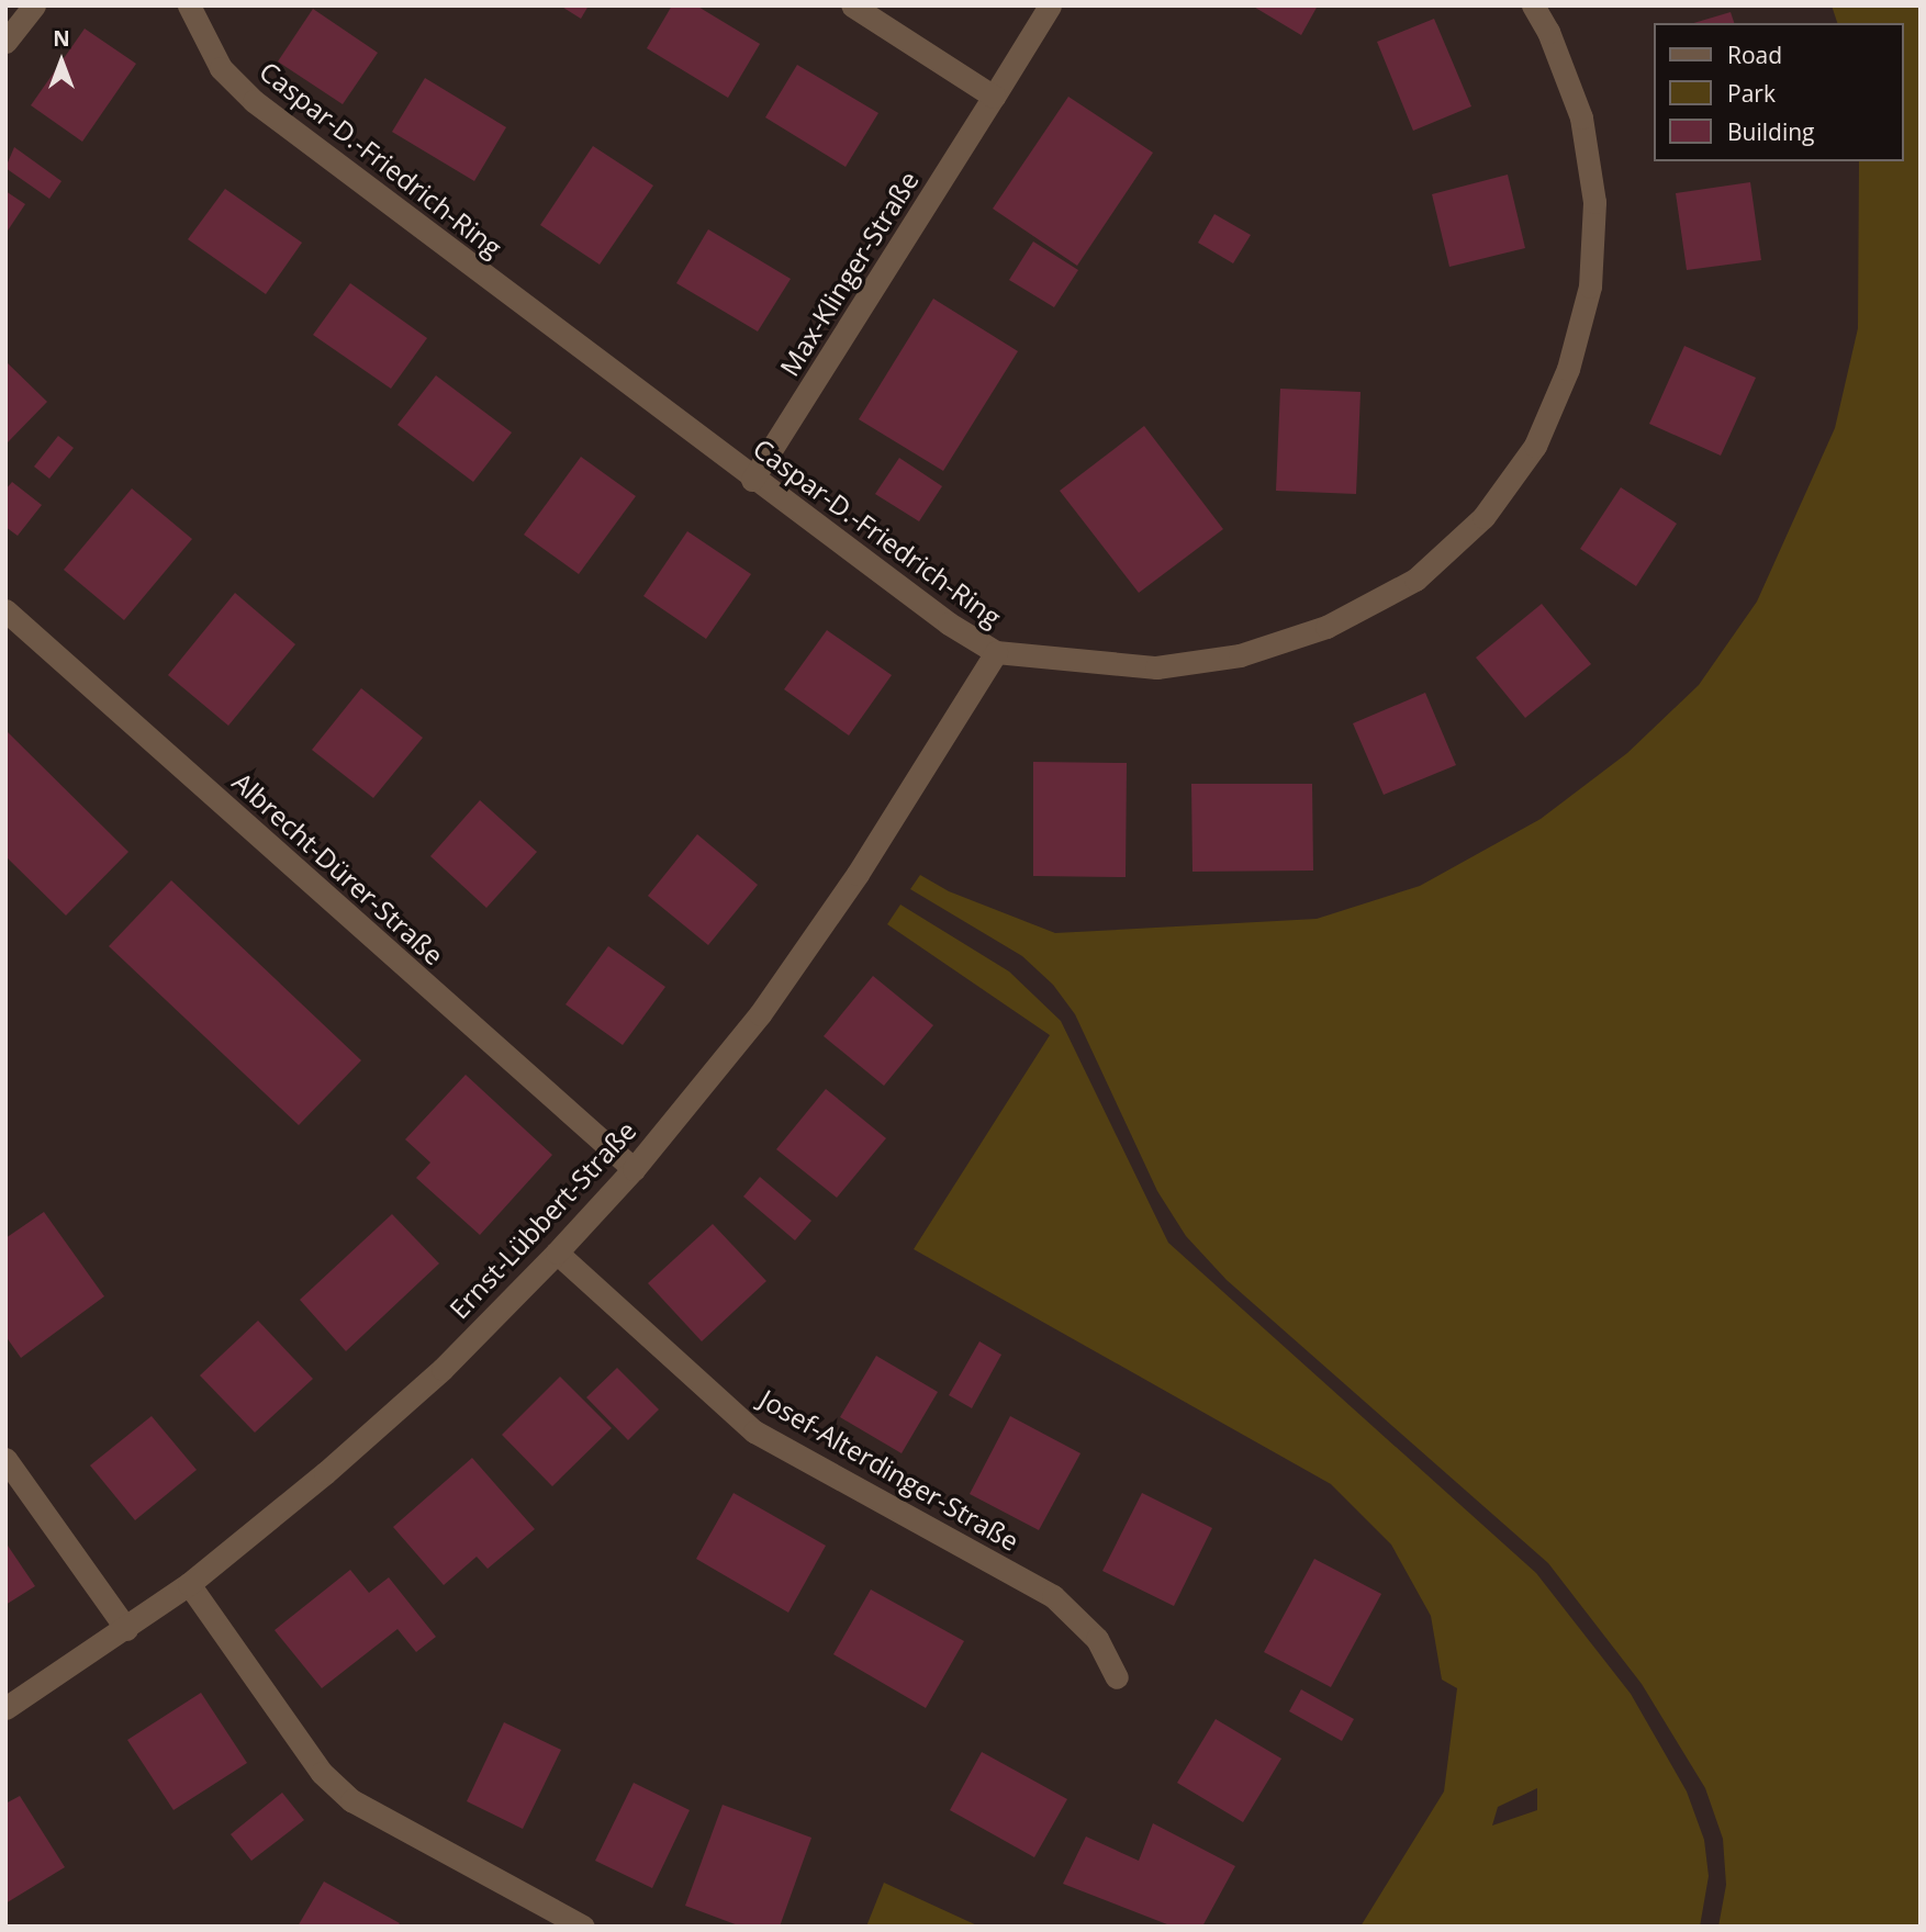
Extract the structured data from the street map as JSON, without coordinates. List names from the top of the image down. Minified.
{"streets":{"street":["Caspar-D.-Friedrich-Ring","Max-Klinger-Straße","Albrecht-Dürer-Straße","Ernst-Lübbert-Straße","Josef-Alterdinger-Straße"]},"crossings":[["Caspar-D.-Friedrich-Ring","Max-Klinger-Straße"],["Caspar-D.-Friedrich-Ring","Ernst-Lübbert-Straße"],["Albrecht-Dürer-Straße","Ernst-Lübbert-Straße"],["Ernst-Lübbert-Straße","Josef-Alterdinger-Straße"]],"legend":["Road","Park","Building"],"north":"top"}
